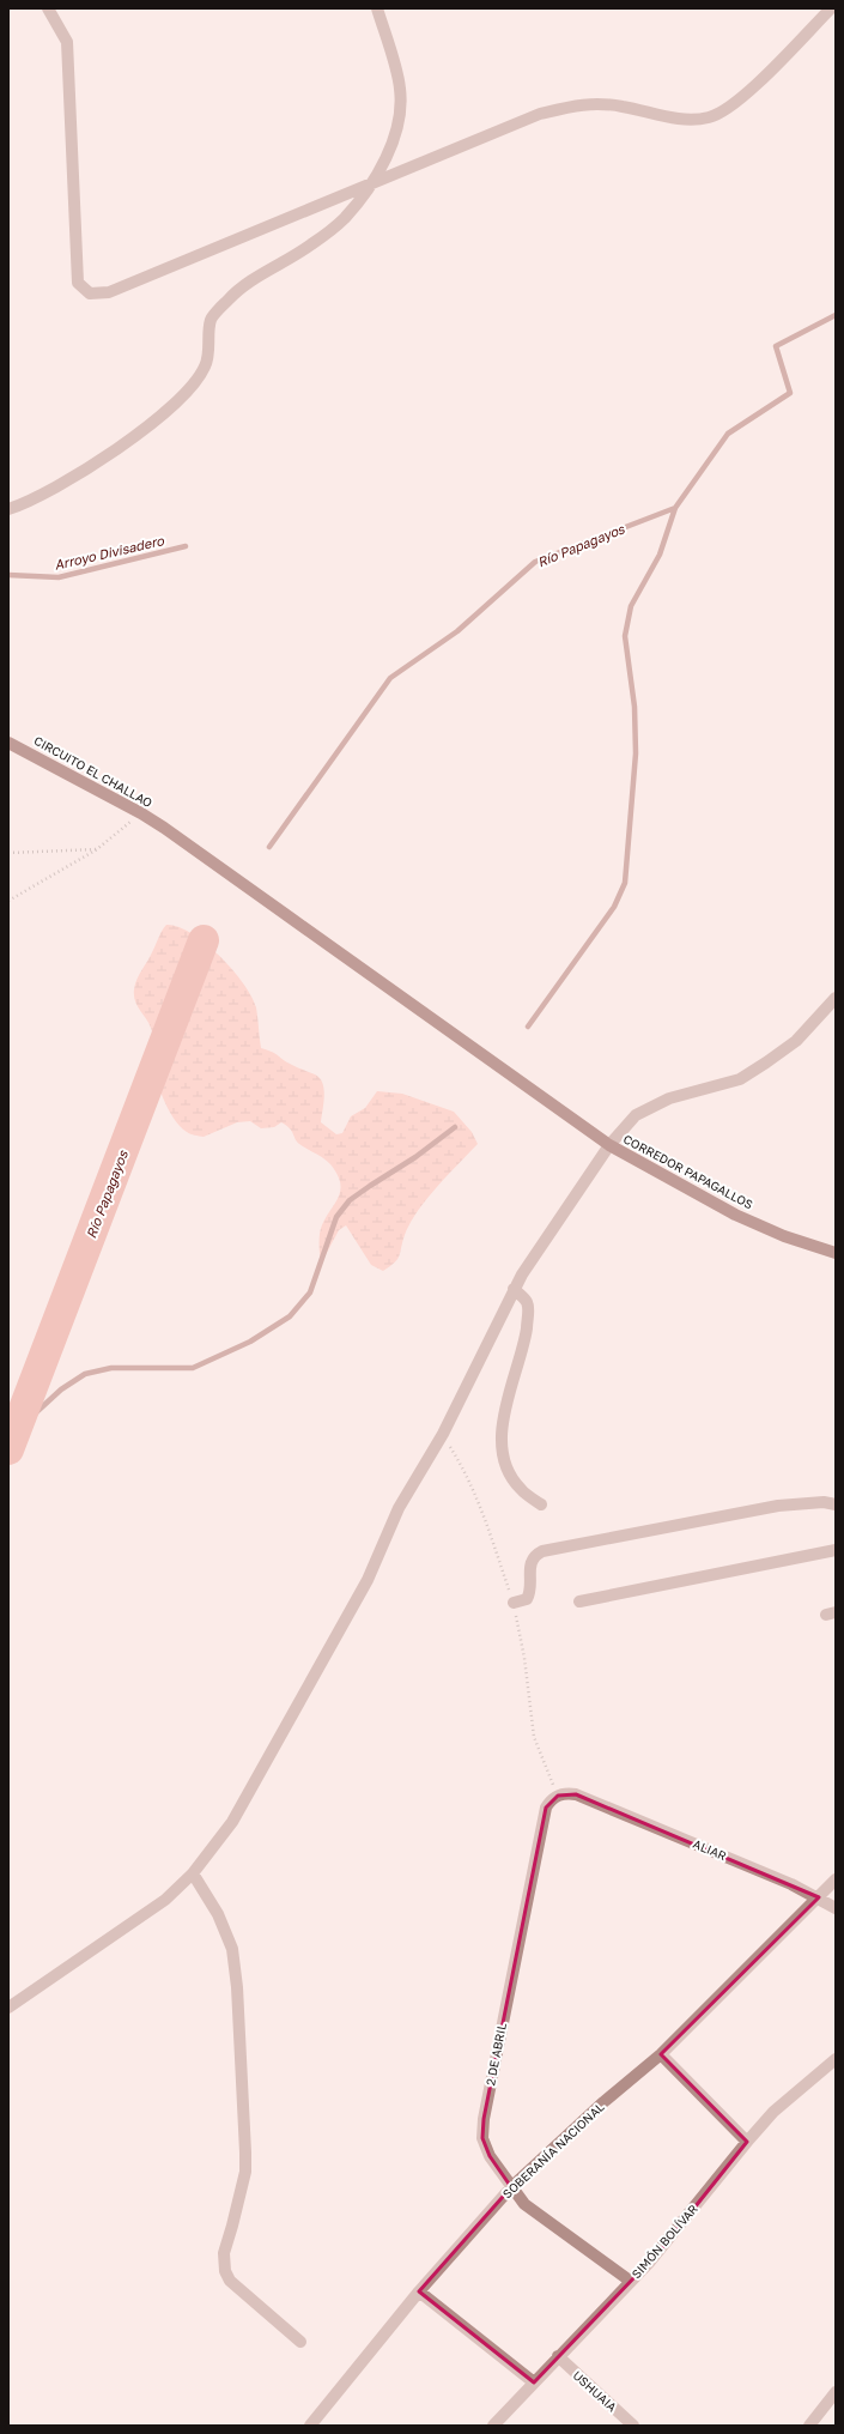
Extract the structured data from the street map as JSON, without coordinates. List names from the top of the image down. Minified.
{"streets":{"main road":["CIRCUITO EL CHALLAO","CORREDOR PAPAGALLOS"],"street":["ALIAR","2 DE ABRIL","SOBERANÍA NACIONAL","SIMÓN BOLÍVAR","USHUAIA"]},"crossings":[["CIRCUITO EL CHALLAO","CORREDOR PAPAGALLOS"],["ALIAR","2 DE ABRIL"],["ALIAR","SOBERANÍA NACIONAL"],["2 DE ABRIL","SOBERANÍA NACIONAL"],["2 DE ABRIL","SIMÓN BOLÍVAR"],["SIMÓN BOLÍVAR","USHUAIA"]],"water":["Río Papagayos","Arroyo Divisadero"]}
